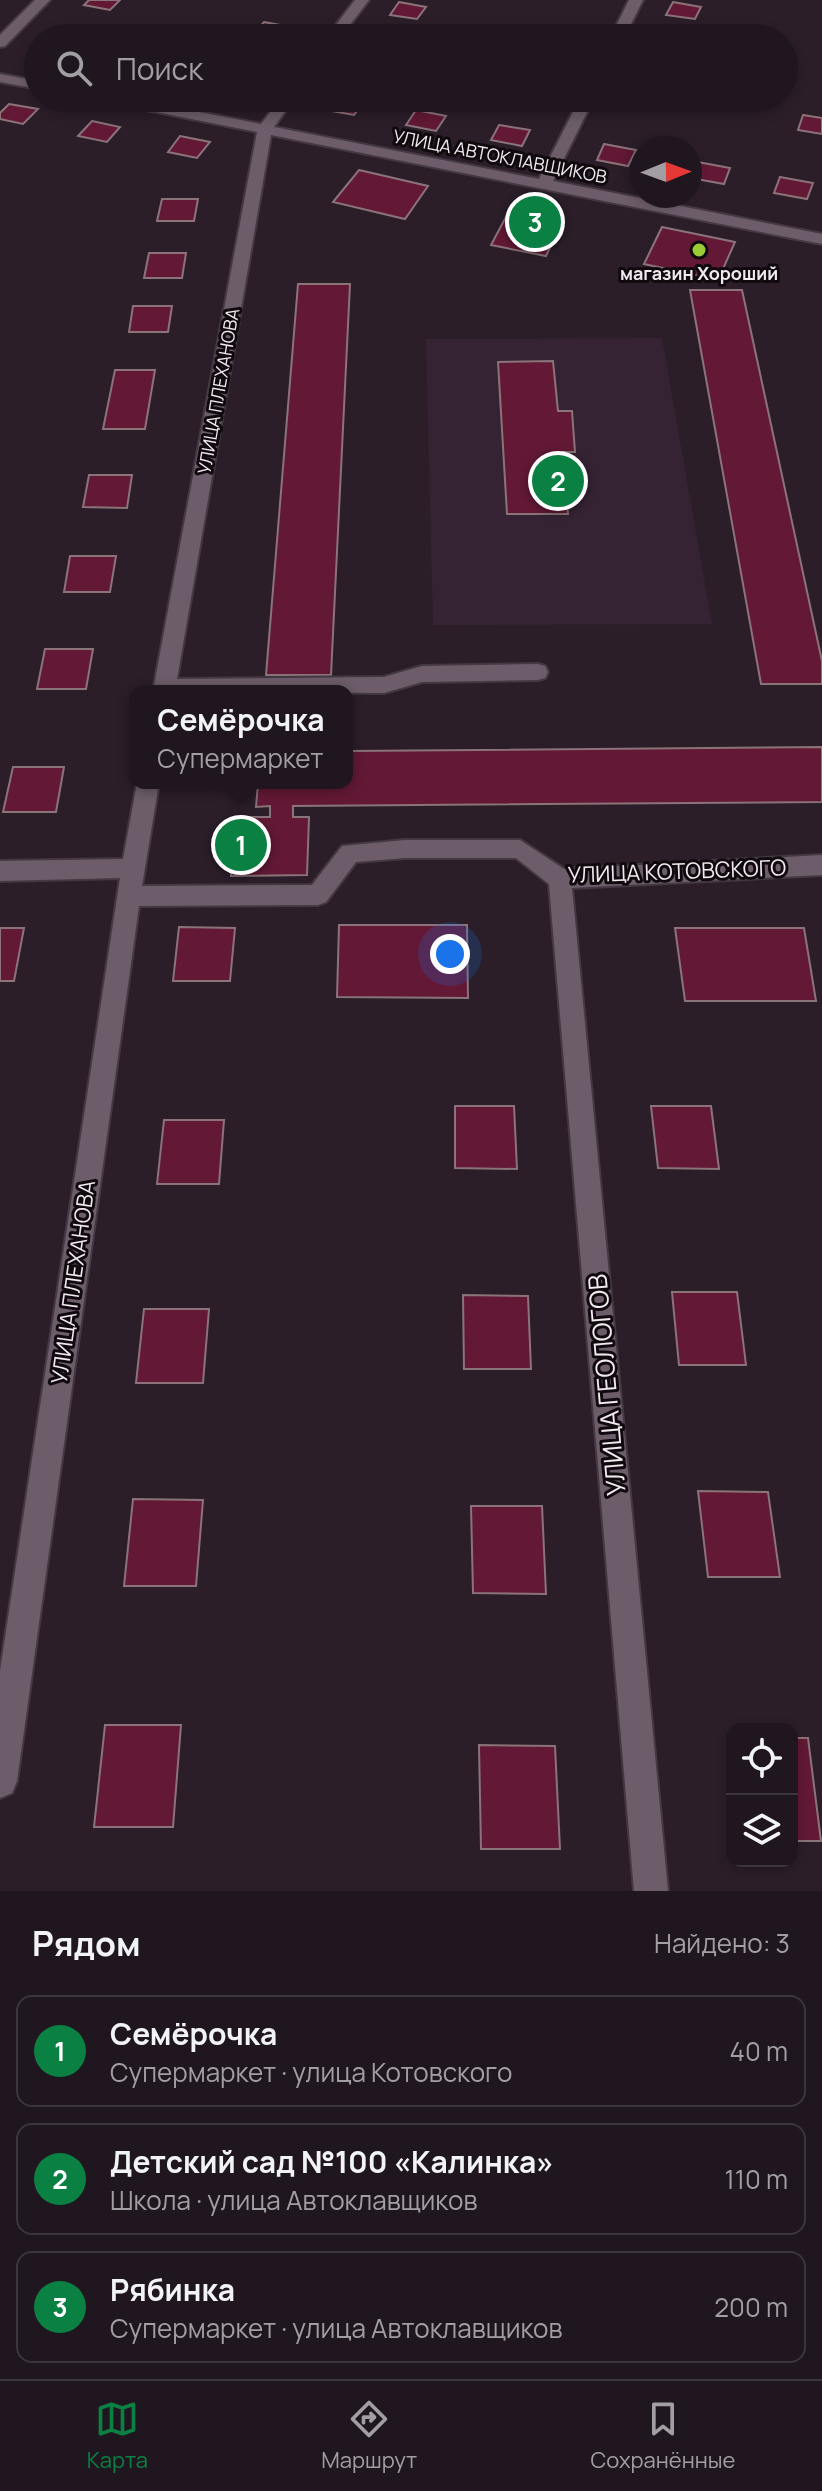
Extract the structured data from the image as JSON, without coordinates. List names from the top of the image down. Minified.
{"streets":{"street":["УЛИЦА АВТОКЛАВЩИКОВ","УЛИЦА ПЛЕХАНОВА","УЛИЦА КОТОВСКОГО","УЛИЦА ГЕОЛОГОВ"]},"crossings":[["УЛИЦА АВТОКЛАВЩИКОВ","УЛИЦА ПЛЕХАНОВА"],["УЛИЦА ПЛЕХАНОВА","УЛИЦА КОТОВСКОГО"],["УЛИЦА КОТОВСКОГО","УЛИЦА ГЕОЛОГОВ"]],"places":["магазин Хороший"],"north":"right","page":{"search":"Поиск","pins":["3","2","1"],"popup":["Семёрочка","Супермаркет"],"heading":["Рядом","Найдено: 3"],"list":[{"mark":"1","name":"Семёрочка","note":"Супермаркет · улица Котовского","value":"40 m"},{"mark":"2","name":"Детский сад №100 «Калинка»","note":"Школа · улица Автоклавщиков","value":"110 m"},{"mark":"3","name":"Рябинка","note":"Супермаркет · улица Автоклавщиков","value":"200 m"}],"nav":["Карта","Маршрут","Сохранённые"]}}
